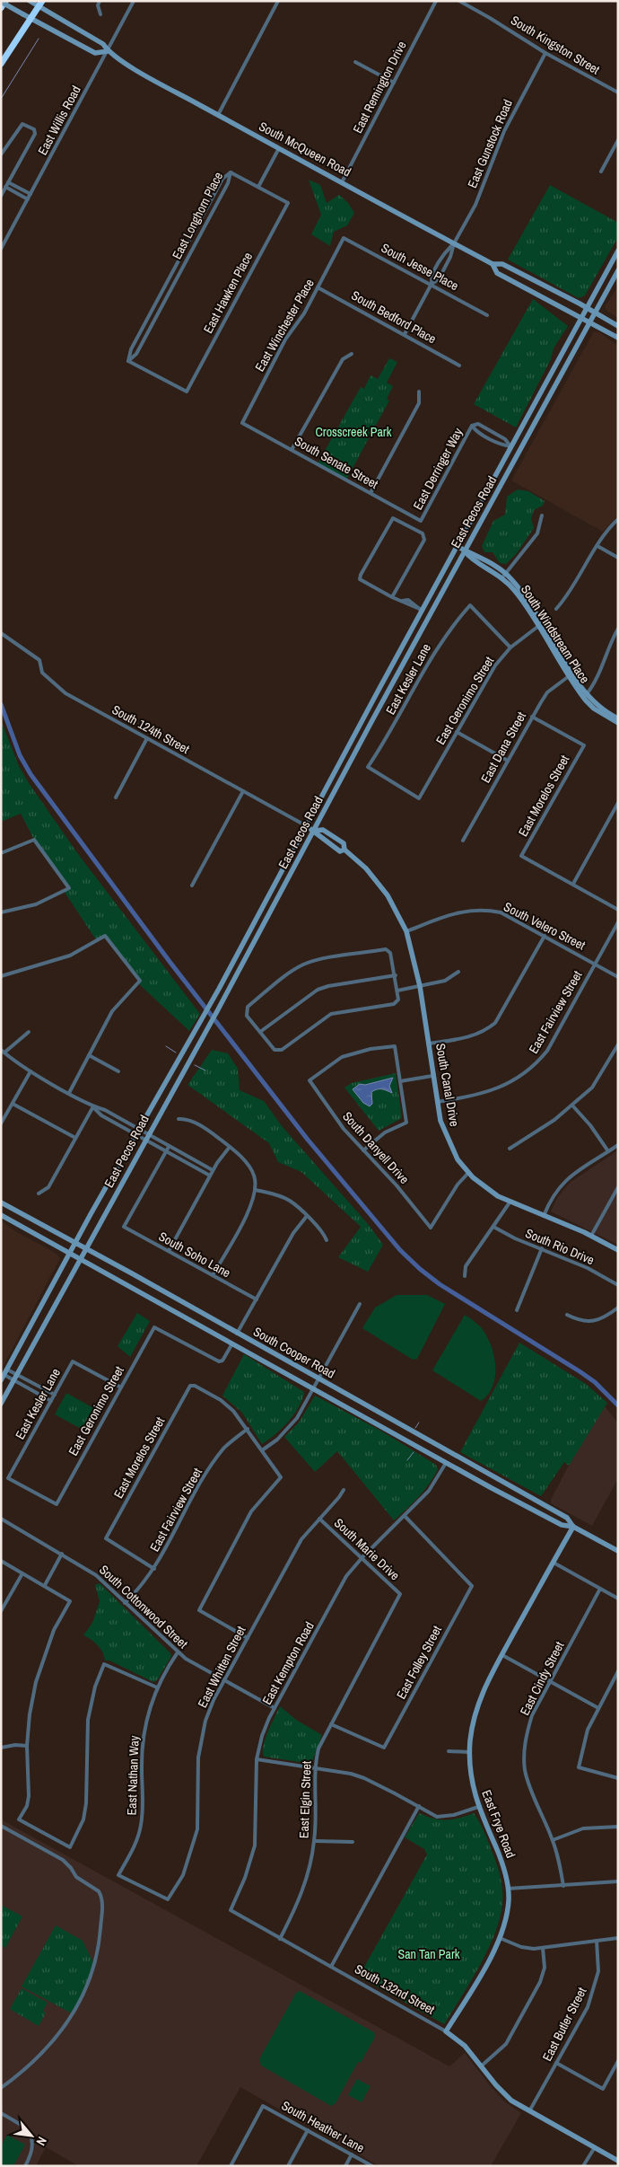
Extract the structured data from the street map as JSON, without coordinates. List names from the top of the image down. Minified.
{"streets":{"main road":["South McQueen Road","East Pecos Road","South Windstream Place","South Canal Drive","South Cooper Road","East Frye Road","South 132nd Street"],"street":["South Kingston Street","East Remington Drive","East Willis Road","East Gunstock Road","East Longhorn Place","South Jesse Place","East Hawken Place","South Bedford Place","East Winchester Place","South Senate Street","East Derringer Way","East Kesler Lane","East Geronimo Street","South 124th Street","East Dana Street","East Morelos Street","South Velero Street","East Fairview Street","South Danyell Drive","South Rio Drive","South Soho Lane","South Marie Drive","South Cottonwood Street","East Folley Street","East Kempton Road","East Whitten Street","East Cindy Street","East Nathan Way","East Elgin Street","East Butler Street","South Heather Lane"]},"crossings":[["South Kingston Street","East Gunstock Road"],["East Remington Drive","South McQueen Road"],["East Willis Road","South McQueen Road"],["East Gunstock Road","South McQueen Road"],["South McQueen Road","East Pecos Road"],["East Longhorn Place","East Hawken Place"],["South Jesse Place","East Winchester Place"],["South Bedford Place","East Winchester Place"],["East Winchester Place","South Senate Street"],["South Senate Street","East Derringer Way"],["East Pecos Road","South Windstream Place"],["East Pecos Road","South 124th Street"],["East Pecos Road","South Canal Drive"],["East Pecos Road","South Cooper Road"],["South Windstream Place","East Geronimo Street"],["South Windstream Place","East Dana Street"],["East Kesler Lane","East Geronimo Street"],["East Geronimo Street","South Cooper Road"],["East Dana Street","East Morelos Street"],["East Morelos Street","East Fairview Street"],["South Velero Street","East Fairview Street"],["South Velero Street","South Canal Drive"],["East Fairview Street","South Canal Drive"],["East Fairview Street","South Cottonwood Street"],["South Canal Drive","South Danyell Drive"],["South Cooper Road","East Kempton Road"],["South Cooper Road","East Frye Road"],["South Marie Drive","East Kempton Road"],["South Marie Drive","East Whitten Street"],["South Marie Drive","East Elgin Street"],["South Cottonwood Street","East Kempton Road"],["South Cottonwood Street","East Whitten Street"],["South Cottonwood Street","East Nathan Way"],["East Folley Street","East Kempton Road"],["East Folley Street","East Elgin Street"],["East Kempton Road","South 132nd Street"],["East Whitten Street","East Nathan Way"],["East Elgin Street","South 132nd Street"],["East Frye Road","South 132nd Street"],["South 132nd Street","East Butler Street"]],"parks":["Crosscreek Park","San Tan Park"],"north":"bottom right"}
